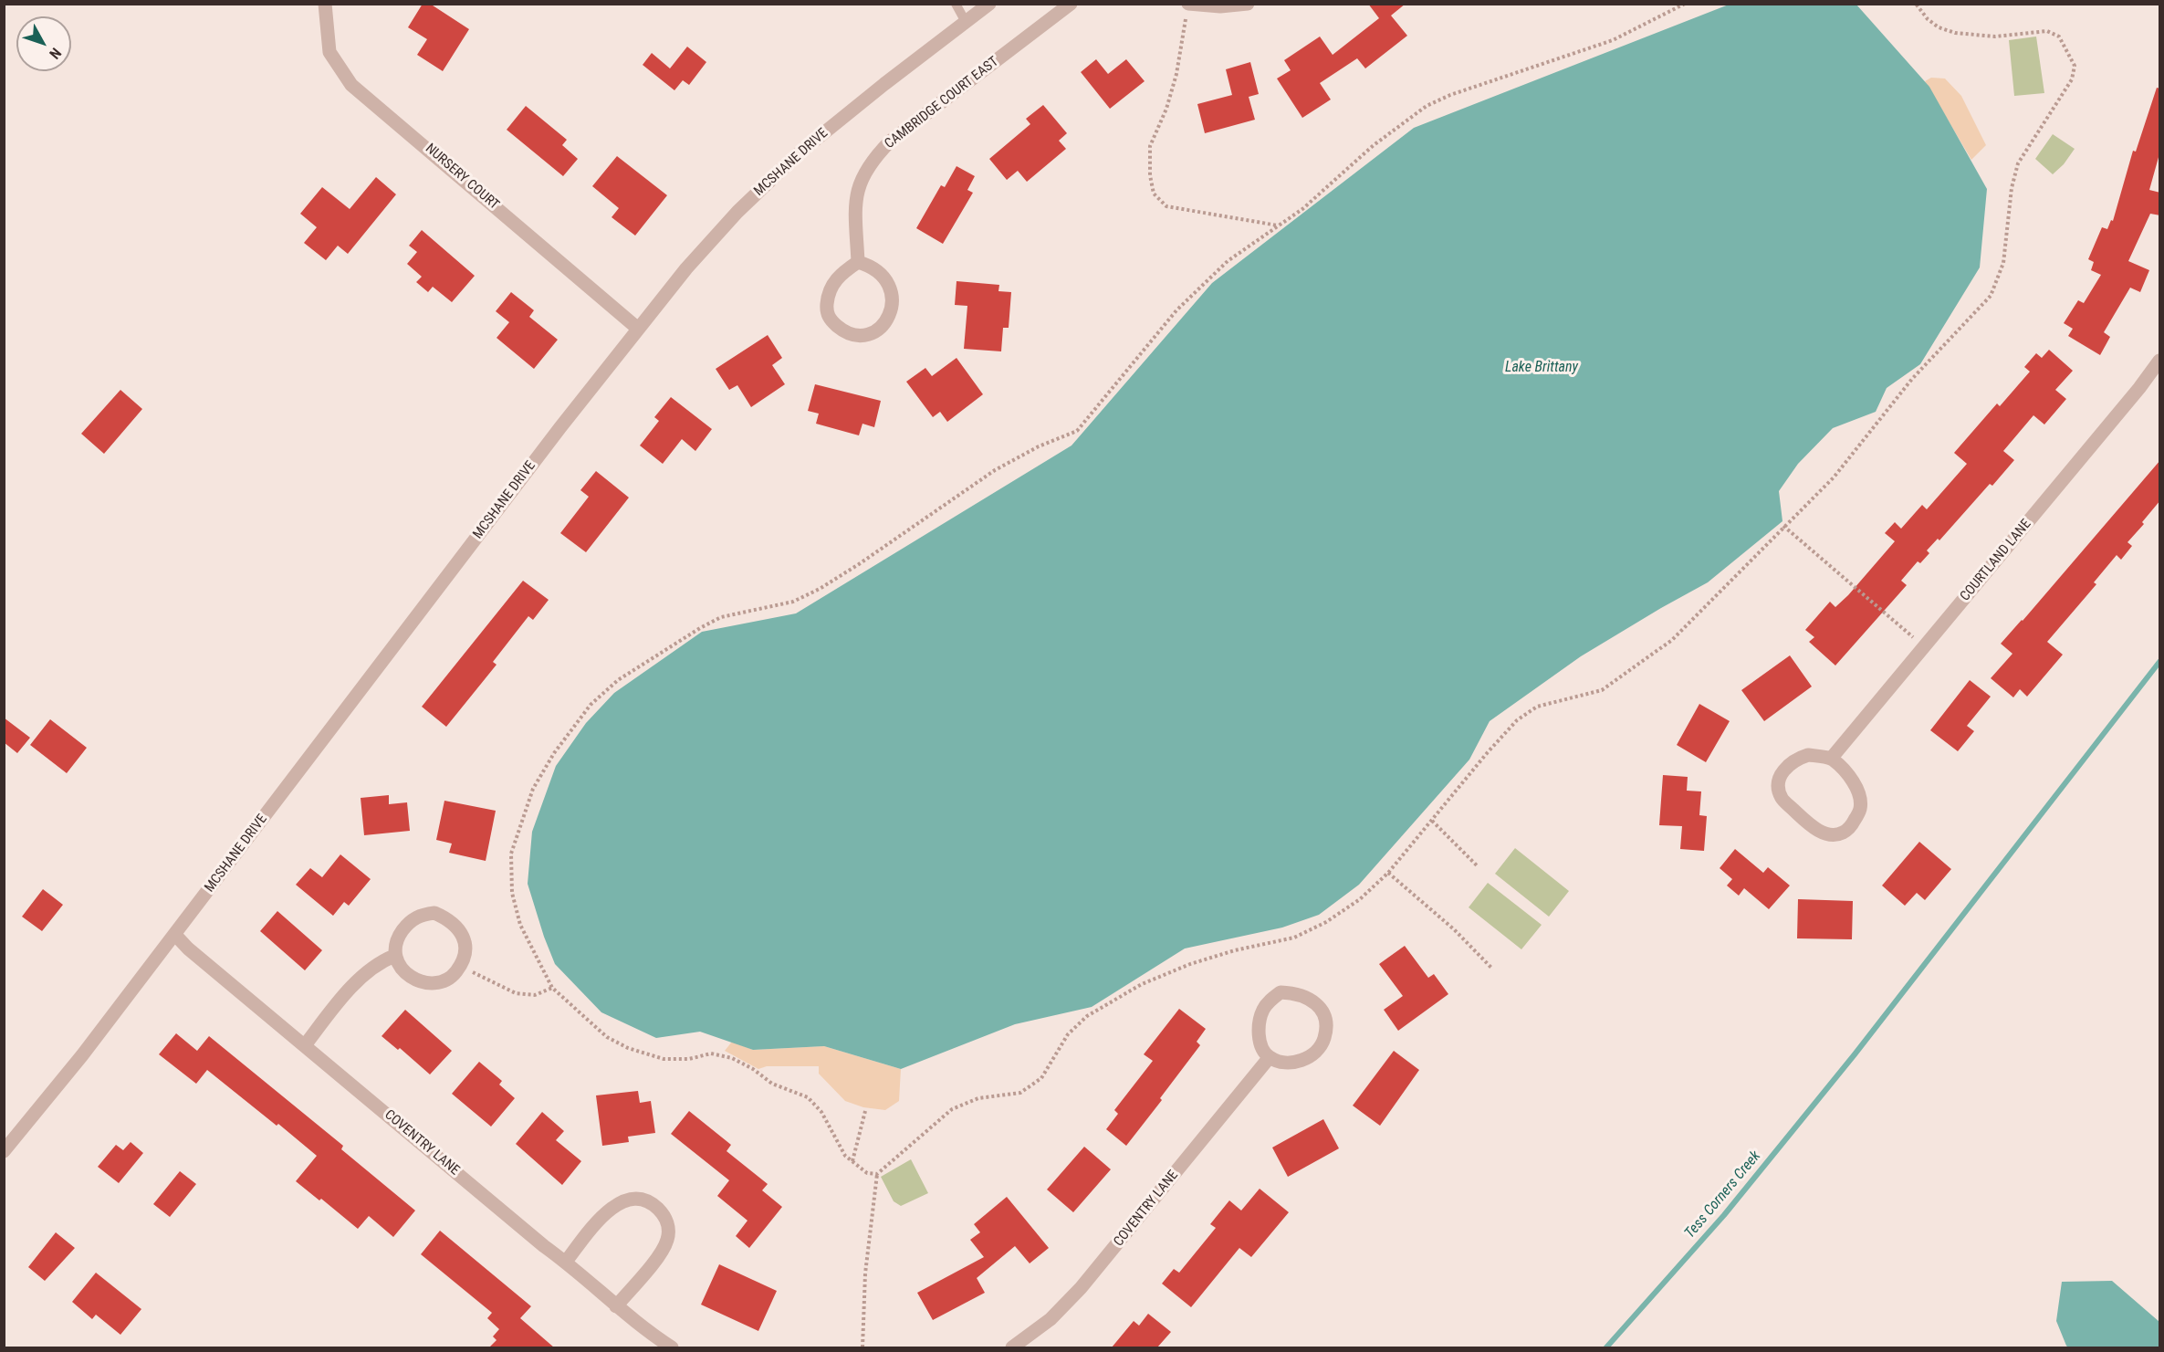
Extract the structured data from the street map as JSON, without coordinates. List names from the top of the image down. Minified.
{"streets":{"street":["CAMBRIDGE COURT EAST","MCSHANE DRIVE","NURSERY COURT","COURTLAND LANE","COVENTRY LANE"]},"crossings":[["MCSHANE DRIVE","NURSERY COURT"],["MCSHANE DRIVE","COVENTRY LANE"]],"water":["Lake Brittany","Tess Corners Creek"],"north":"bottom right"}
